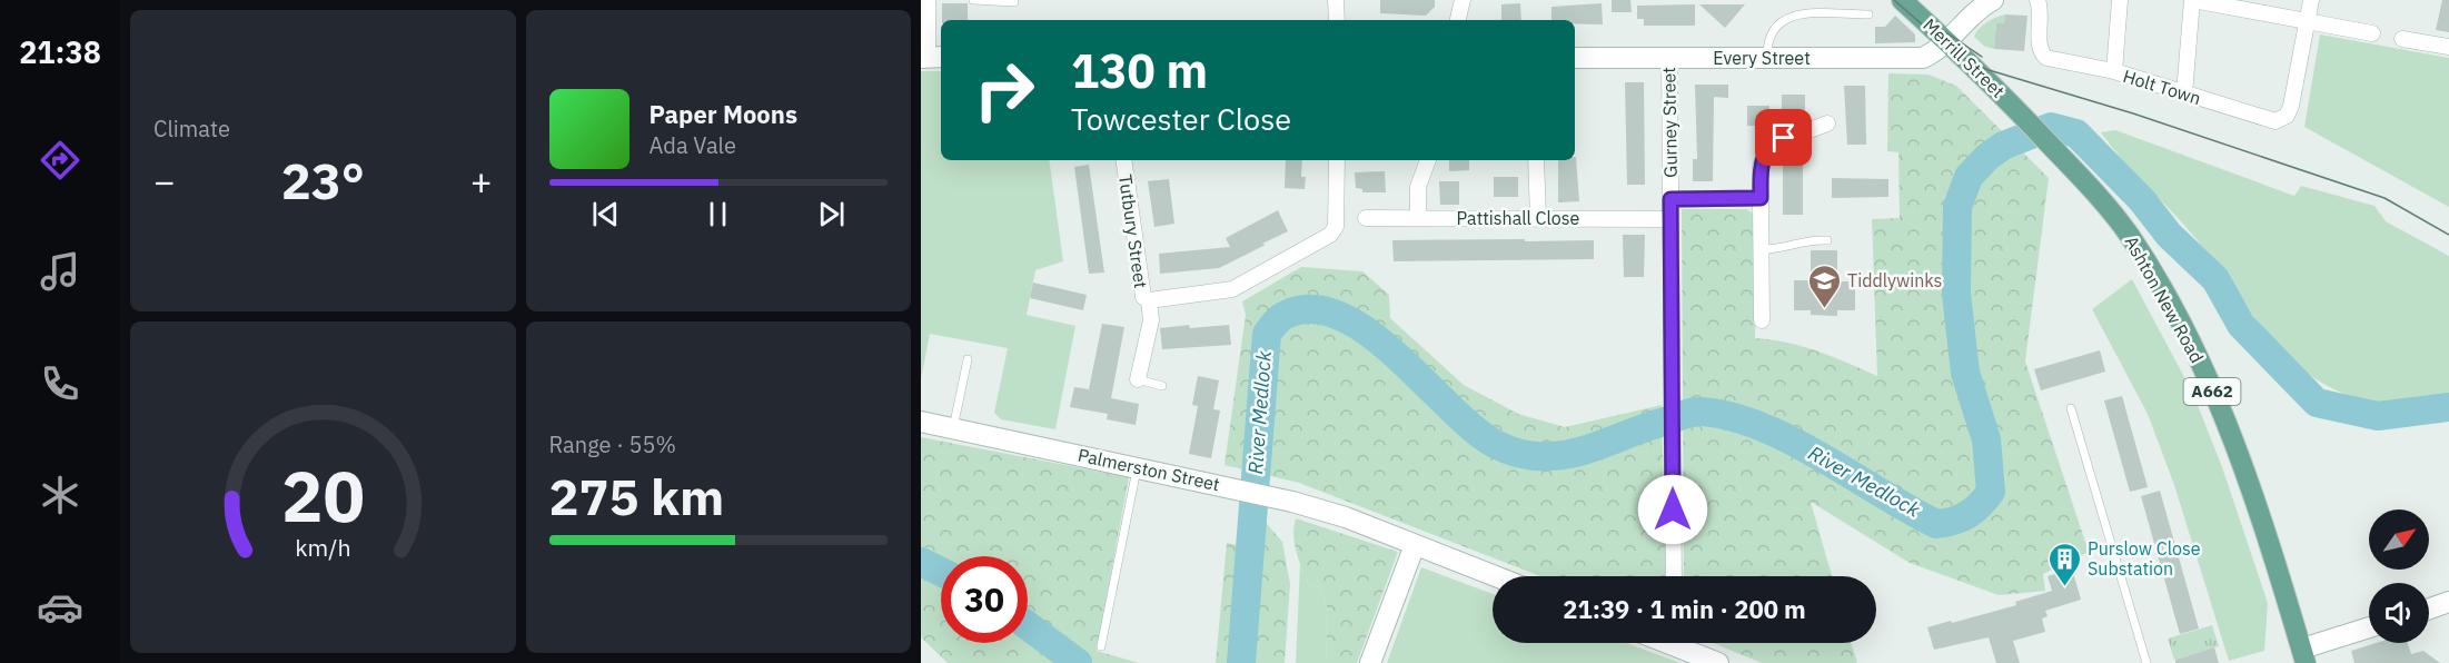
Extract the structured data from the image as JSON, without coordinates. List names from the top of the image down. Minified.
{"streets":{"main road":["Merrill Street","Ashton New Road","A662"],"street":["Every Street","Holt Town","Gurney Street","Pattishall Close","Tutbury Street","Palmerston Street"]},"crossings":[["Every Street","Merrill Street"],["Every Street","Gurney Street"],["Merrill Street","Ashton New Road"],["Gurney Street","Pattishall Close"]],"water":["River Medlock"],"places":{"school or university":["Tiddlywinks"],"building":["Purslow Close Substation"]},"north":"top right","page":{"tabs":"21:38","tile":["Climate",["Range · 55%","275 km"]],"turn":["130 m","Towcester Close"],"song":["Paper Moons","Ada Vale"],"heat":["−","23°","+"],"limit":"30","trip":"21:39 · 1 min · 200 m","gauge":["20","km/h"]}}
